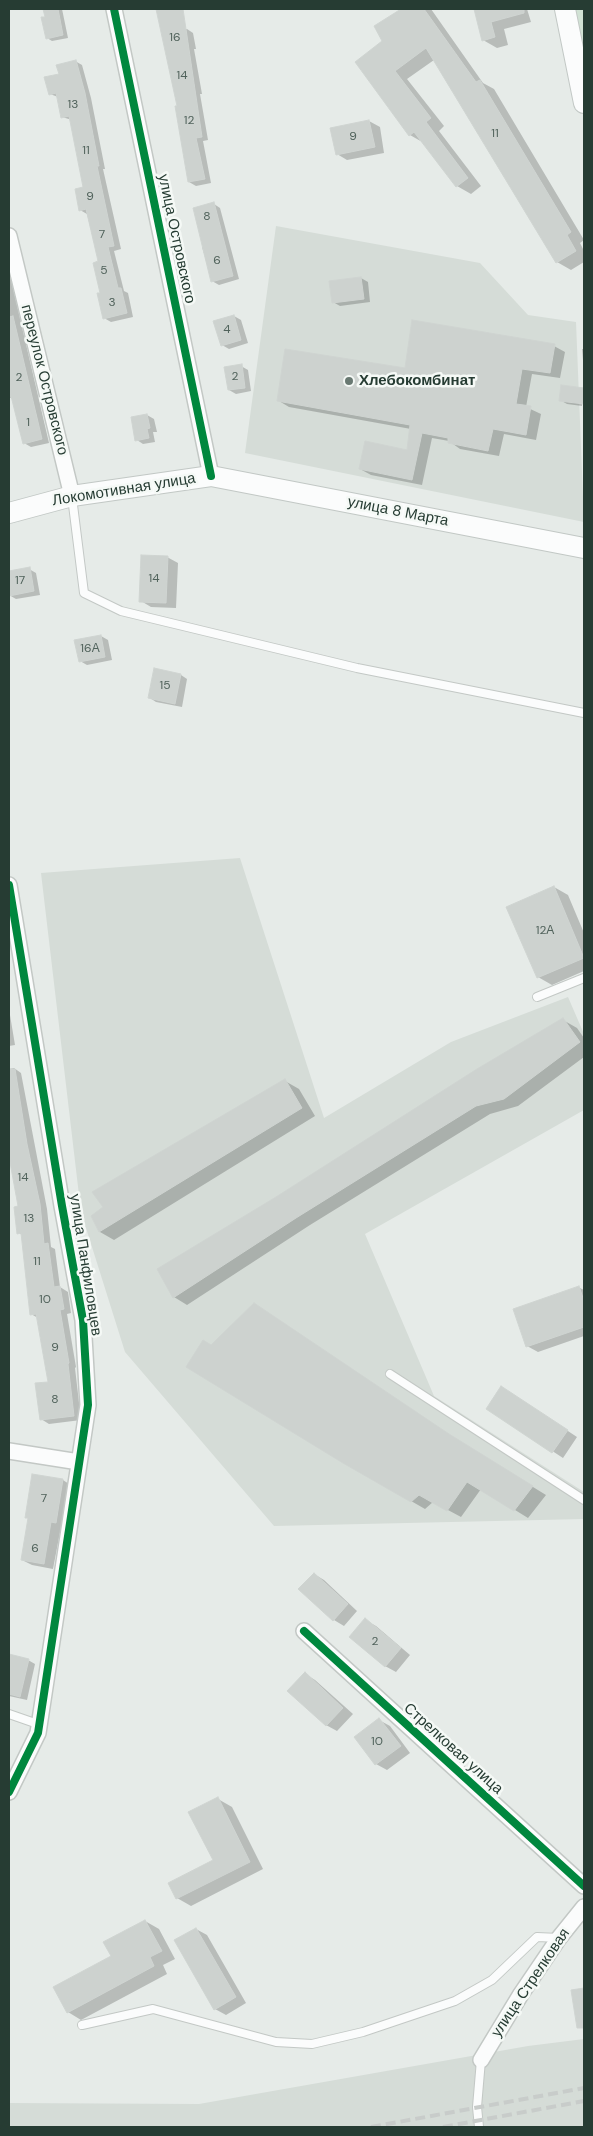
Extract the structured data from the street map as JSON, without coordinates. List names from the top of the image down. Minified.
{"streets":{"main road":["Локомотивная улица","улица 8 Марта"],"street":["улица Островского","переулок Островского","улица Панфиловцев","Стрелковая улица","улица Стрелковая"]},"crossings":[["улица Островского","Локомотивная улица"],["улица Островского","улица 8 Марта"],["переулок Островского","Локомотивная улица"],["Локомотивная улица","улица 8 Марта"]],"places":["Хлебокомбинат"],"house_numbers":["16","14","13","12","11","9","11","9","8","7","6","5","3","4","2","2","1","14","17","16А","15","12А","14","13","11","10","9","8","7","6","2","10"]}
